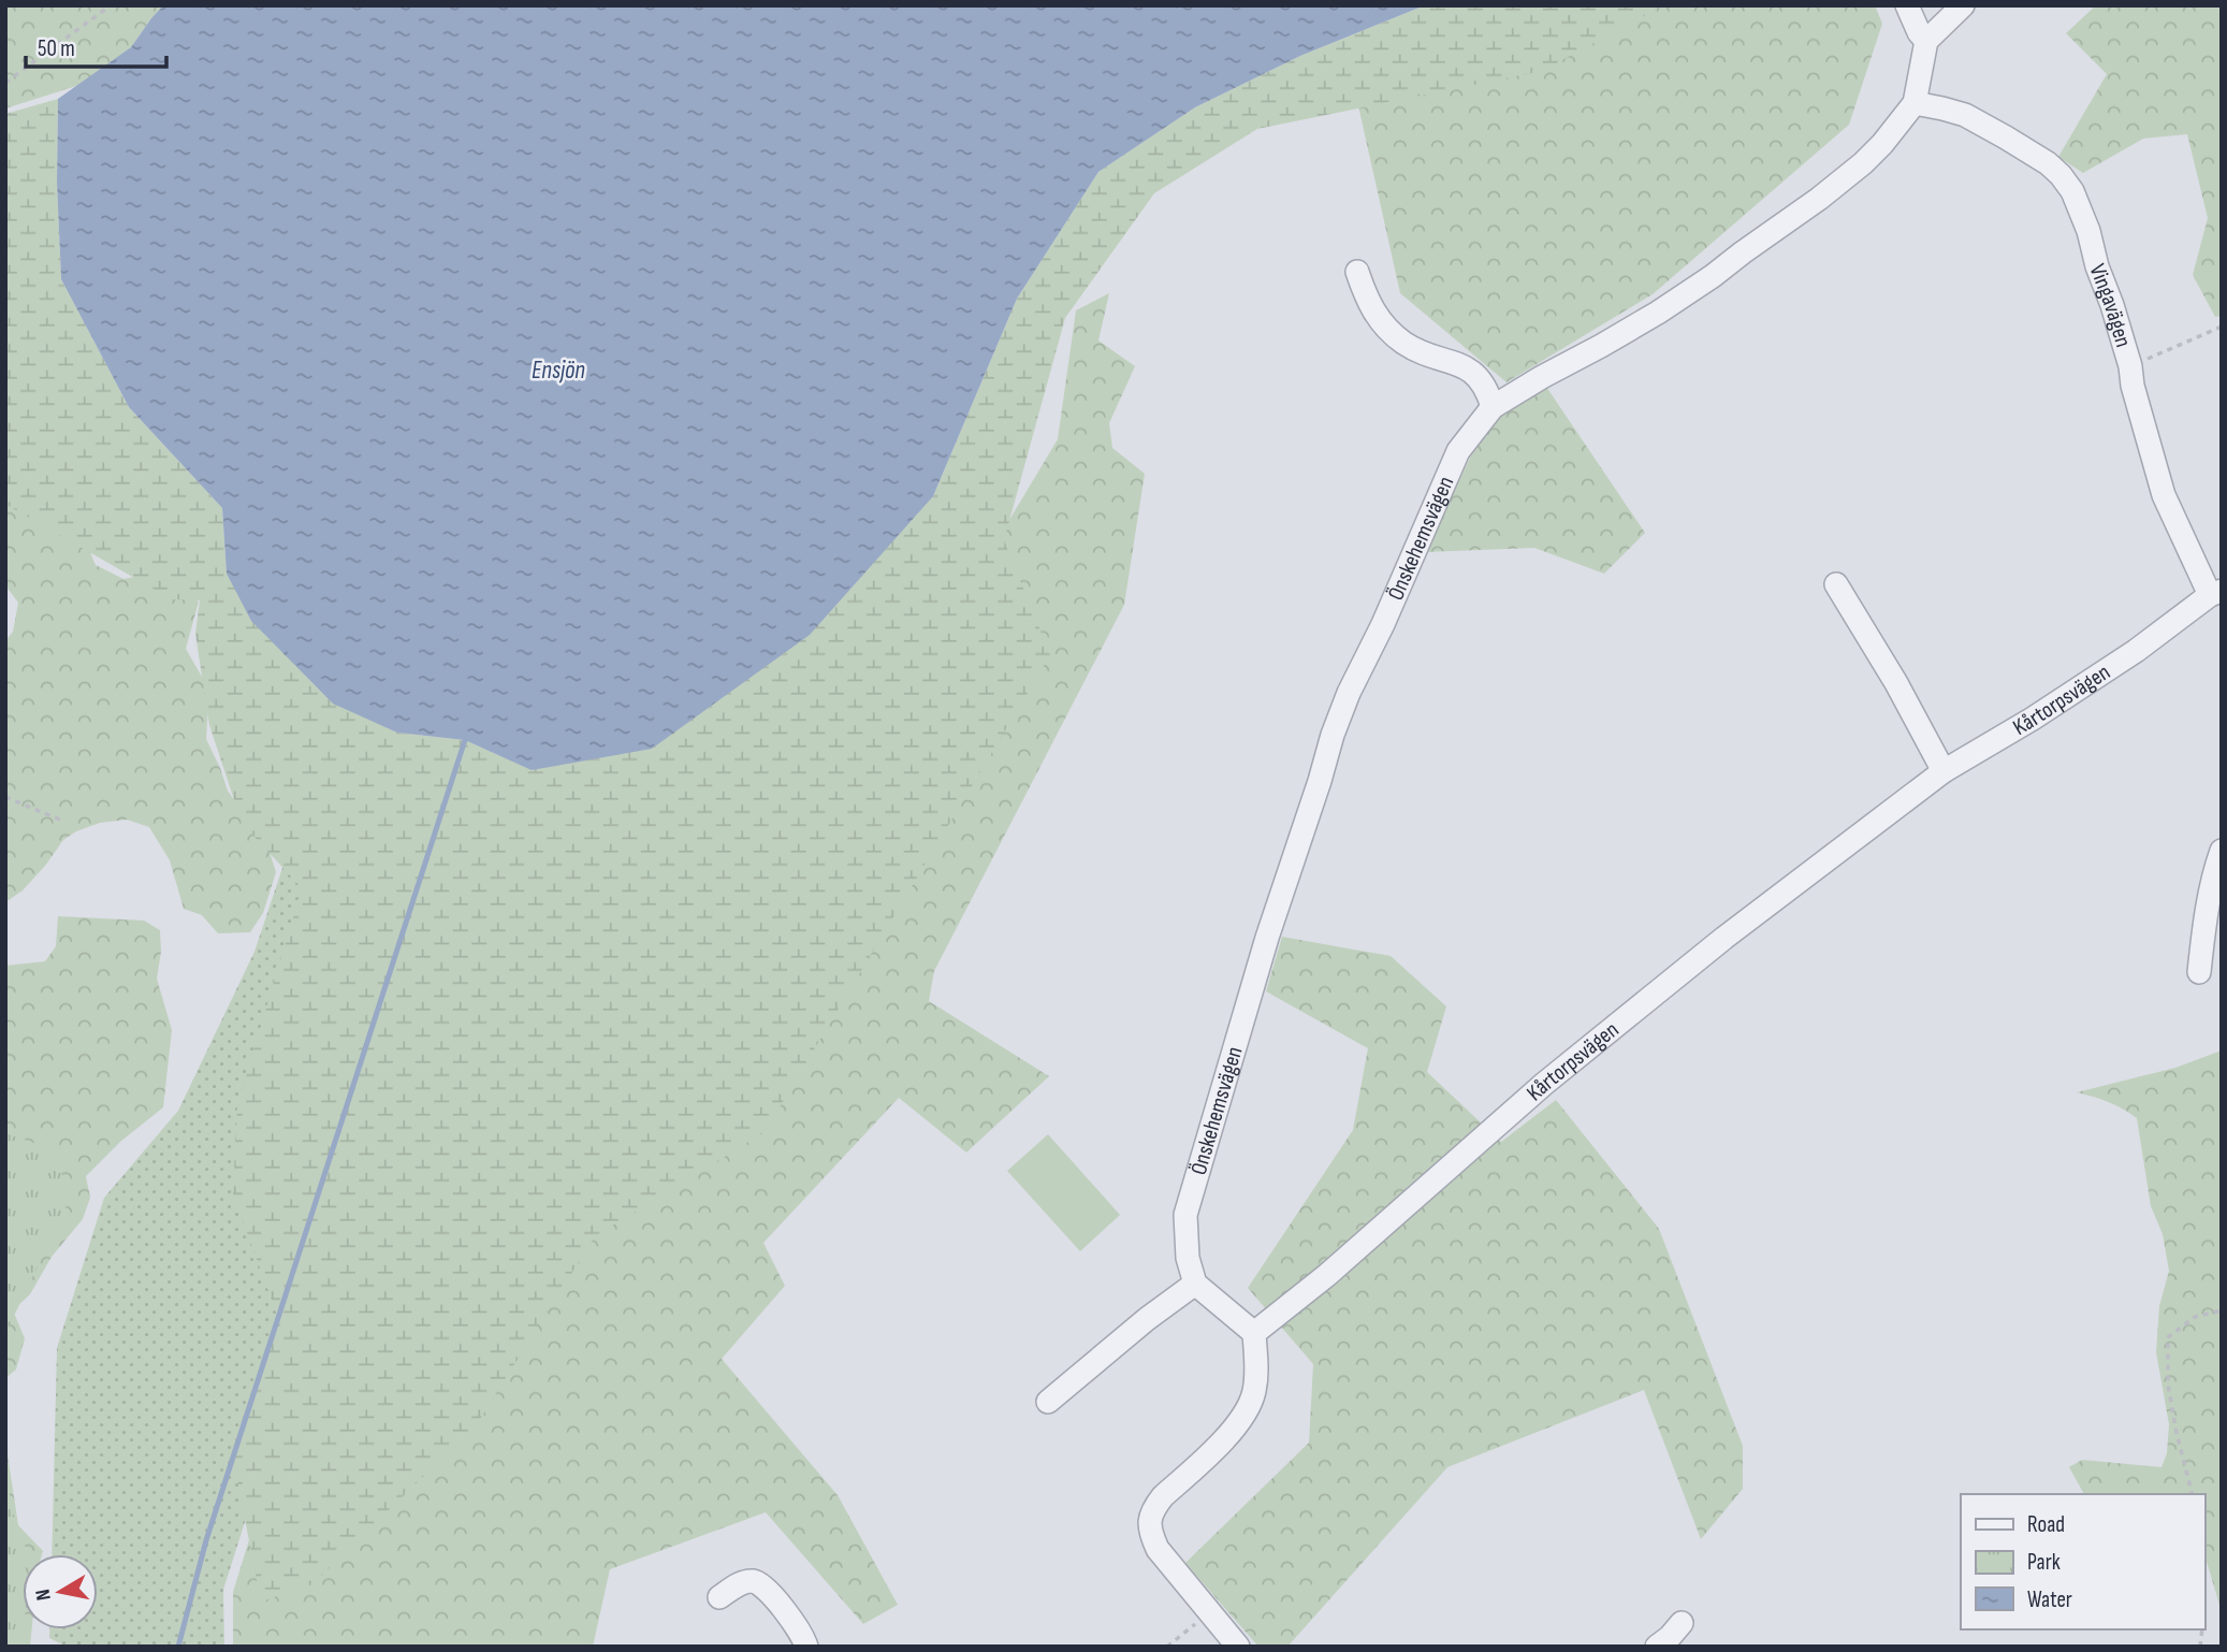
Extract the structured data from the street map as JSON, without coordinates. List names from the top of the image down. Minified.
{"streets":{"street":["Vingavägen","Önskehemsvägen","Kårtorpsvägen"]},"crossings":[["Vingavägen","Önskehemsvägen"],["Vingavägen","Kårtorpsvägen"]],"water":["Ensjön"],"legend":["Road","Park","Water"],"scale_bar":"50 m","north":"left"}
